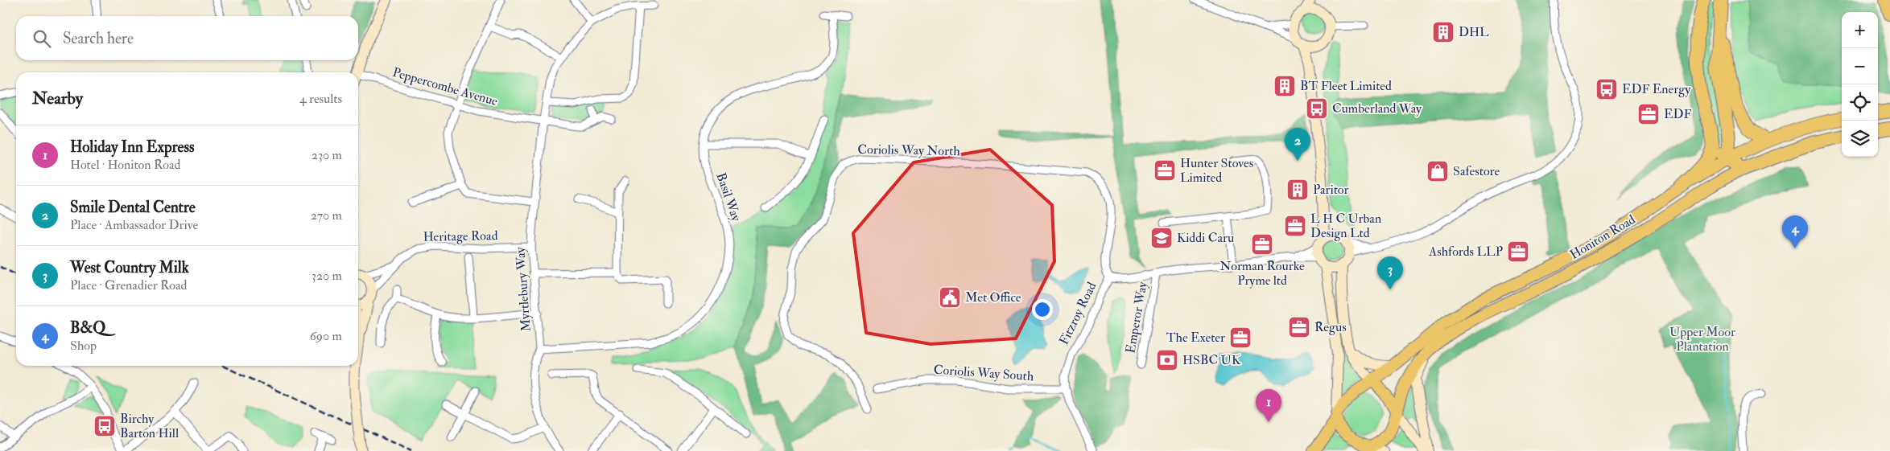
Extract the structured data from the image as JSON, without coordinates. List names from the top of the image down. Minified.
{"streets":{"highway":["Honiton Road"],"street":["Peppercombe Avenue","Coriolis Way North","Basil Way","Heritage Road","Myrtlebury Way","Fitzroy Road","Emperor Way","Coriolis Way South"]},"crossings":[["Peppercombe Avenue","Myrtlebury Way"],["Coriolis Way North","Fitzroy Road"],["Coriolis Way North","Emperor Way"],["Basil Way","Myrtlebury Way"],["Heritage Road","Myrtlebury Way"],["Fitzroy Road","Emperor Way"],["Fitzroy Road","Coriolis Way South"]],"parks":["Upper Moor Plantation"],"places":{"building":["DHL","BT Fleet Limited","Paritor"],"bus stop":["EDF Energy","Cumberland Way","Birchy Barton Hill"],"office":["EDF","Hunter Stoves Limited","L H C Urban Design Ltd","Norman Rourke Pryme ltd","Ashfords LLP","Regus","The Exeter"],"shop":["Safestore"],"school or university":["Kiddi Caru"],"public building":["Met Office"],"bank":["HSBC UK"]},"page":{"map_buttons":["+","−"],"search":"Search here","heading":["Nearby","4 results"],"list":[{"mark":"1","name":"Holiday Inn Express","note":"Hotel · Honiton Road","value":"230 m"},{"mark":"2","name":"Smile Dental Centre","note":"Place · Ambassador Drive","value":"270 m"},{"mark":"3","name":"West Country Milk","note":"Place · Grenadier Road","value":"320 m"},{"mark":"4","name":"B&Q","note":"Shop","value":"690 m"}],"pins":["2","4","3","1"]}}
